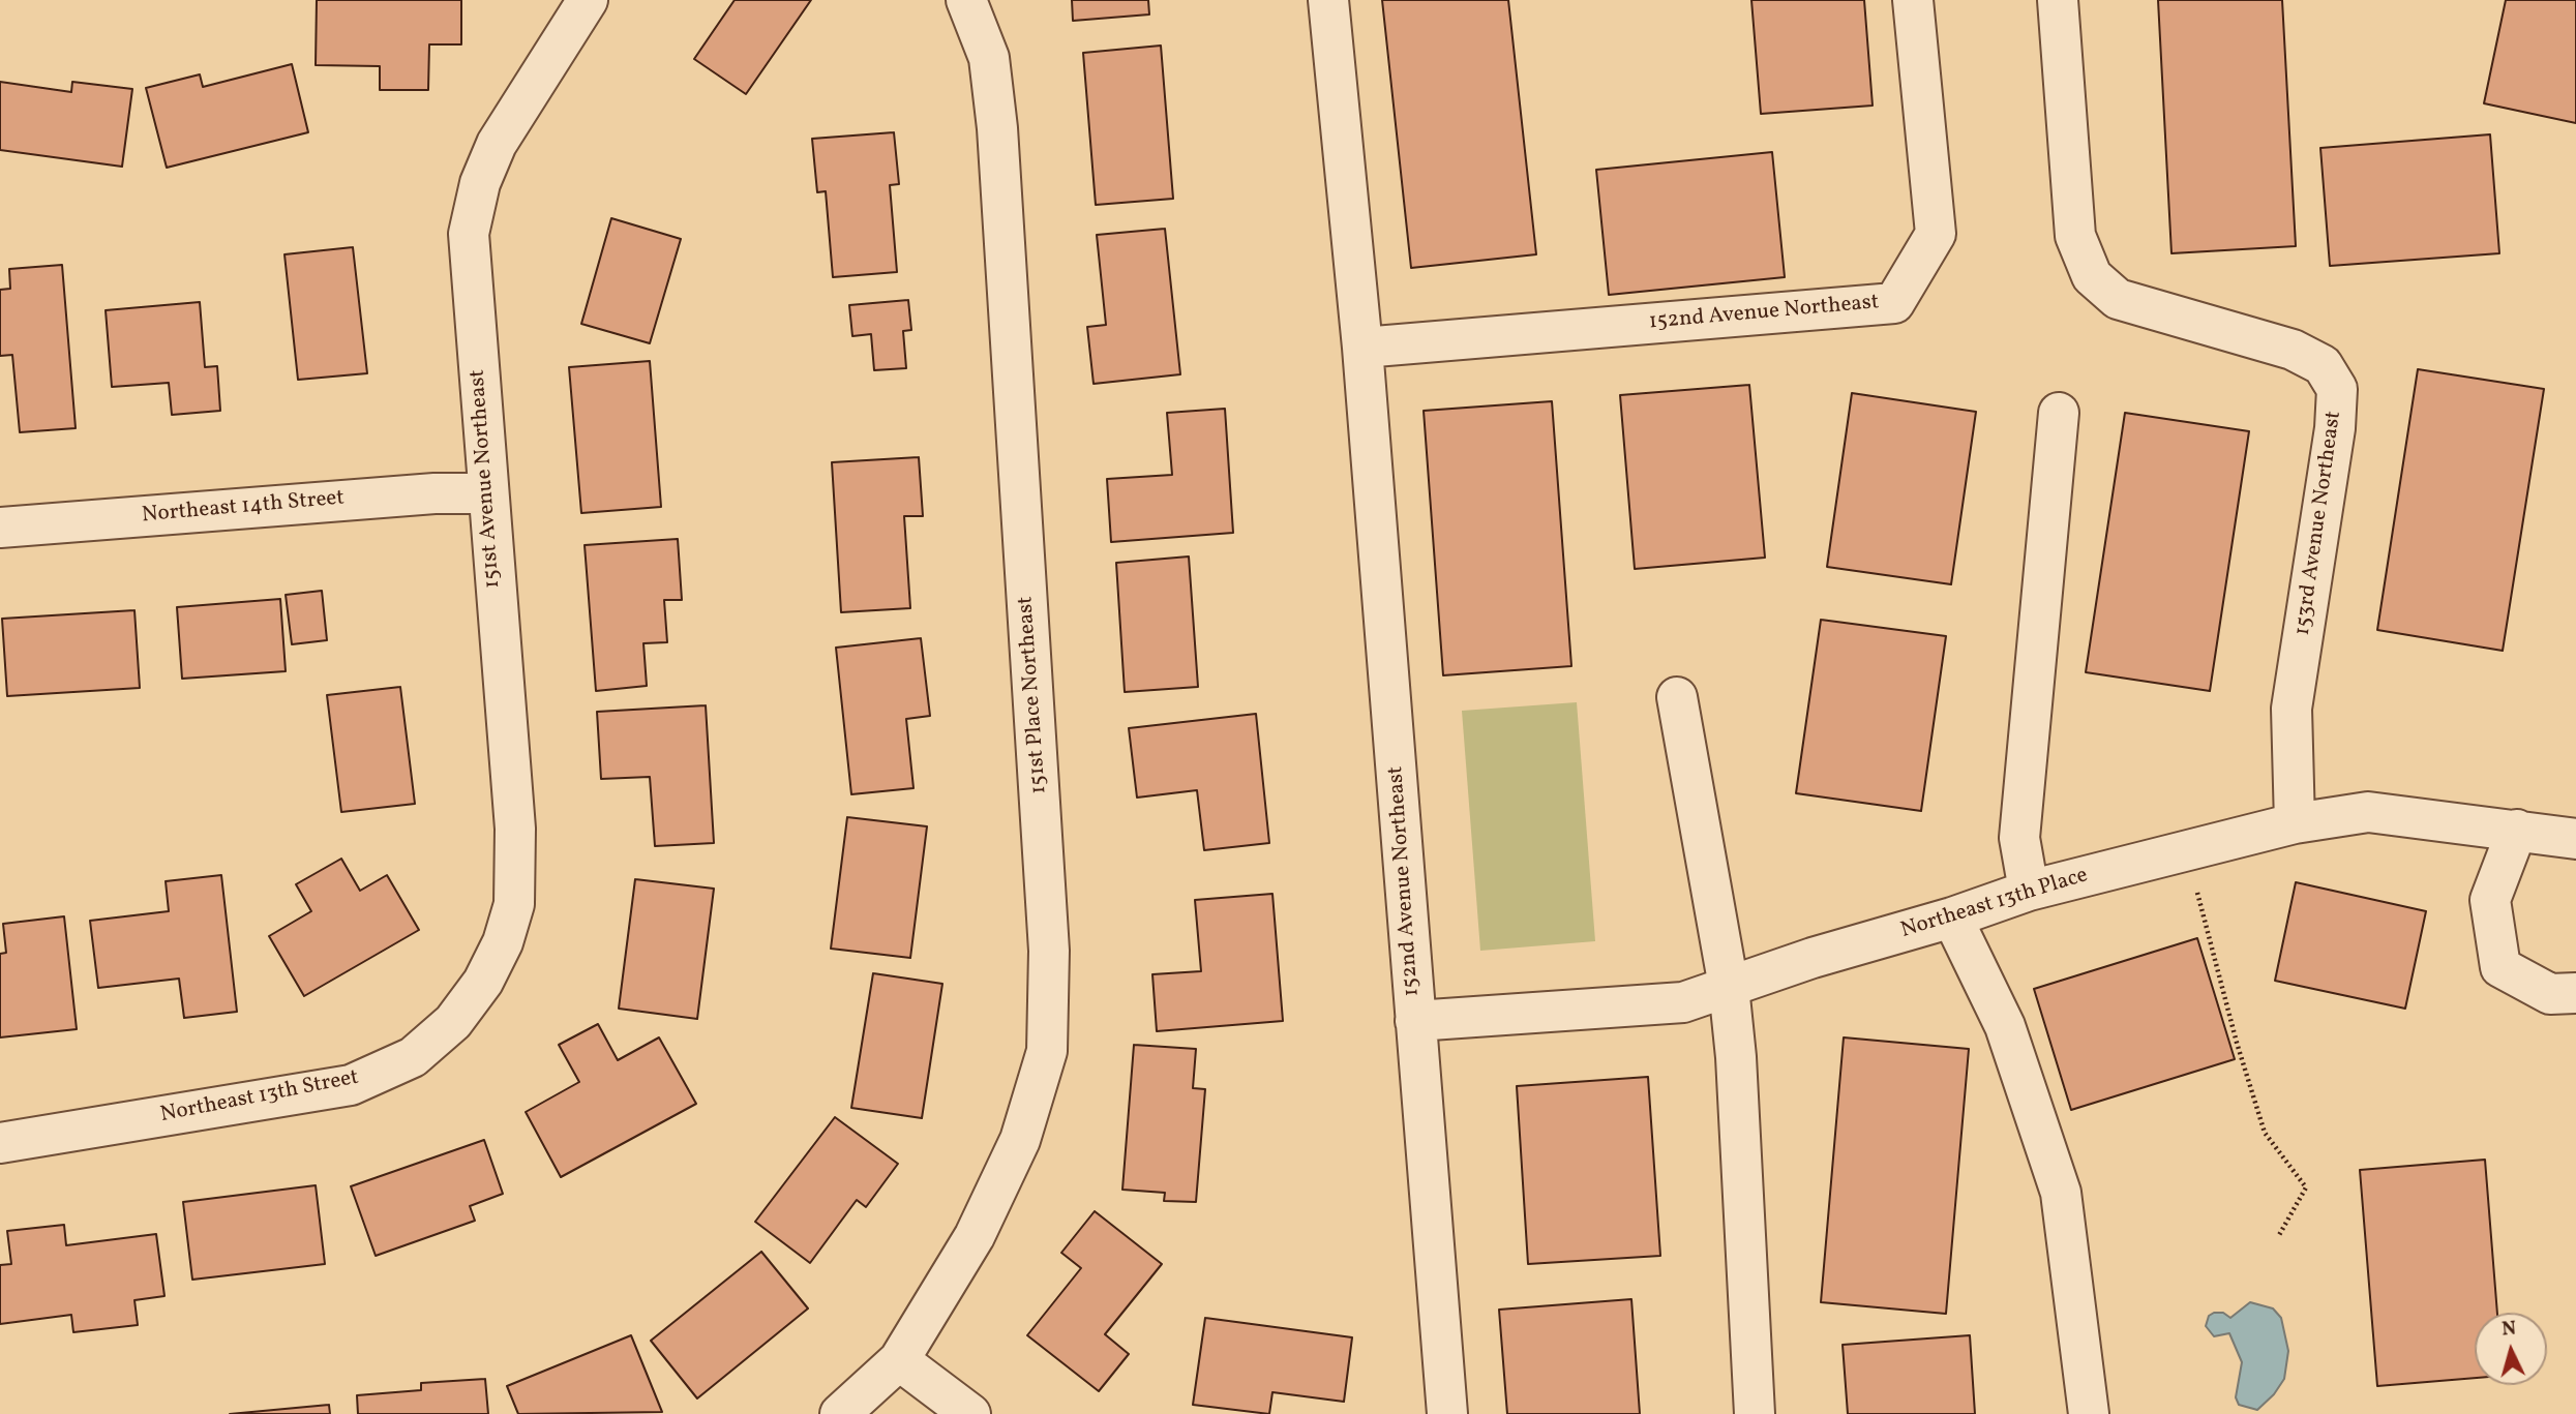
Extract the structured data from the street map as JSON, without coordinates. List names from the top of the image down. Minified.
{"streets":{"street":["152nd Avenue Northeast","151st Avenue Northeast","Northeast 14th Street","153rd Avenue Northeast","151st Place Northeast","Northeast 13th Place","Northeast 13th Street"]},"crossings":[["152nd Avenue Northeast","Northeast 13th Place"],["151st Avenue Northeast","Northeast 14th Street"],["151st Avenue Northeast","Northeast 13th Street"],["153rd Avenue Northeast","Northeast 13th Place"]],"north":"top"}
